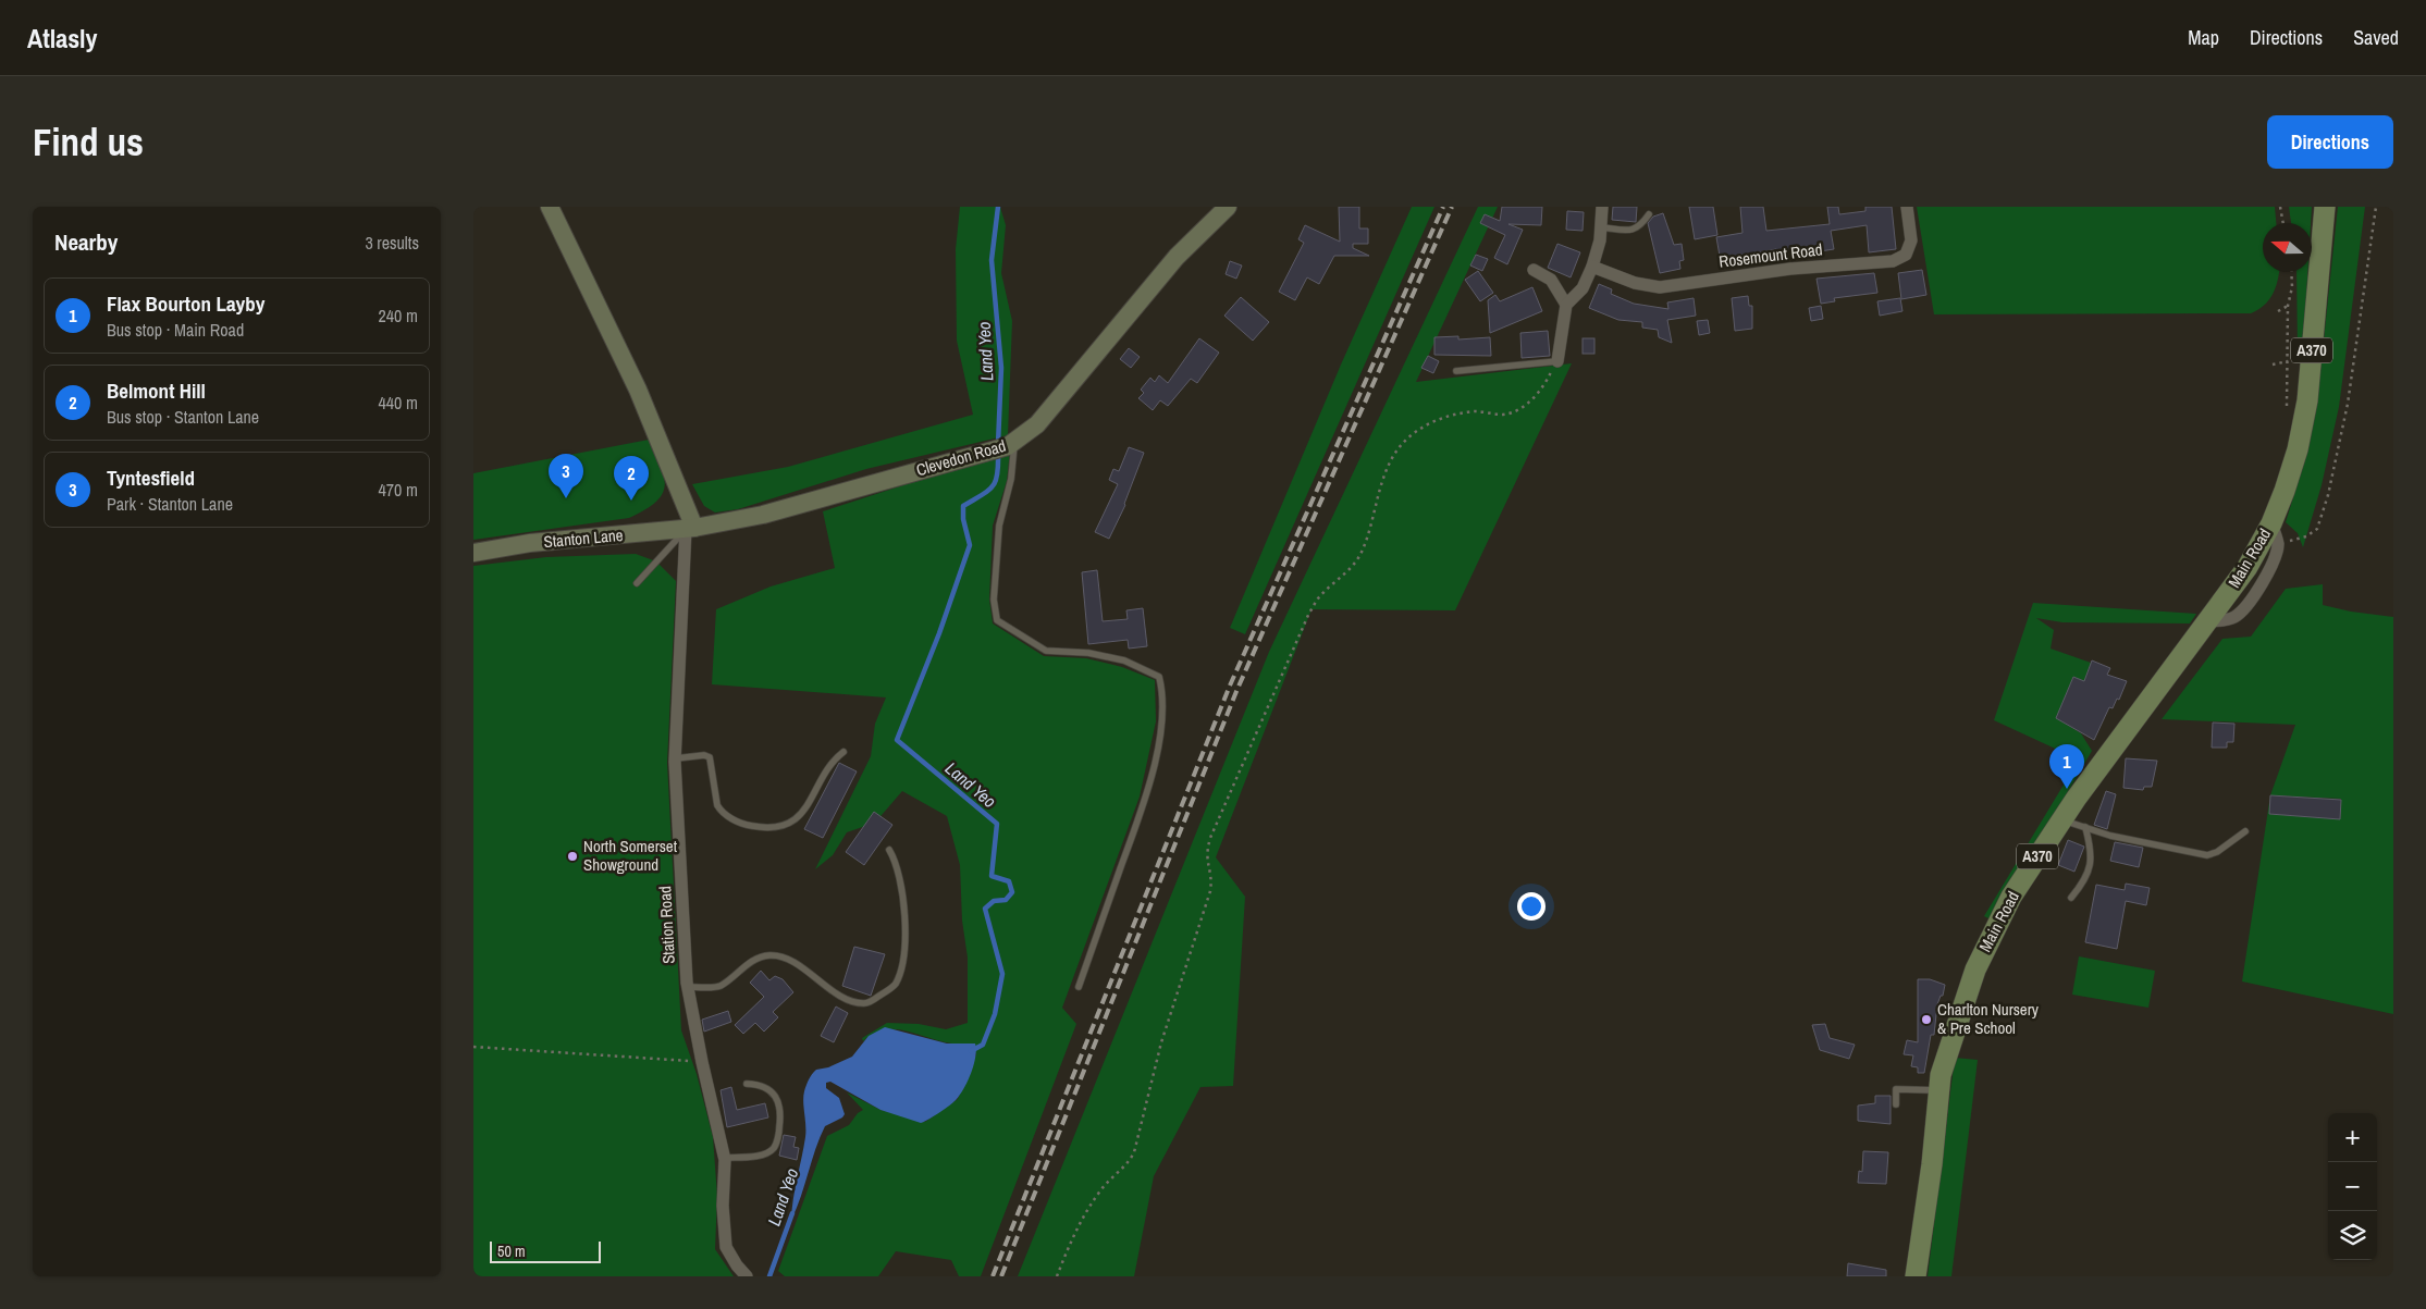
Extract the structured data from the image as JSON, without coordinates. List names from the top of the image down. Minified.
{"streets":{"main road":["A370","Clevedon Road","Stanton Lane","Main Road"],"street":["Rosemount Road","Station Road"]},"crossings":[["Clevedon Road","Stanton Lane"],["Clevedon Road","Station Road"],["Stanton Lane","Station Road"]],"water":["Land Yeo"],"places":["North Somerset Showground","Charlton Nursery & Pre School"],"scale_bar":"50 m","north":"left","page":{"header":"Atlasly","nav":["Map","Directions","Saved"],"buttons":"Directions","title":"Find us","heading":["Nearby","3 results"],"list":[{"mark":"1","name":"Flax Bourton Layby","note":"Bus stop · Main Road","value":"240 m"},{"mark":"2","name":"Belmont Hill","note":"Bus stop · Stanton Lane","value":"440 m"},{"mark":"3","name":"Tyntesfield","note":"Park · Stanton Lane","value":"470 m"}],"pins":["3","2","1"],"map_buttons":["+","−"],"scale":"50 m"}}
